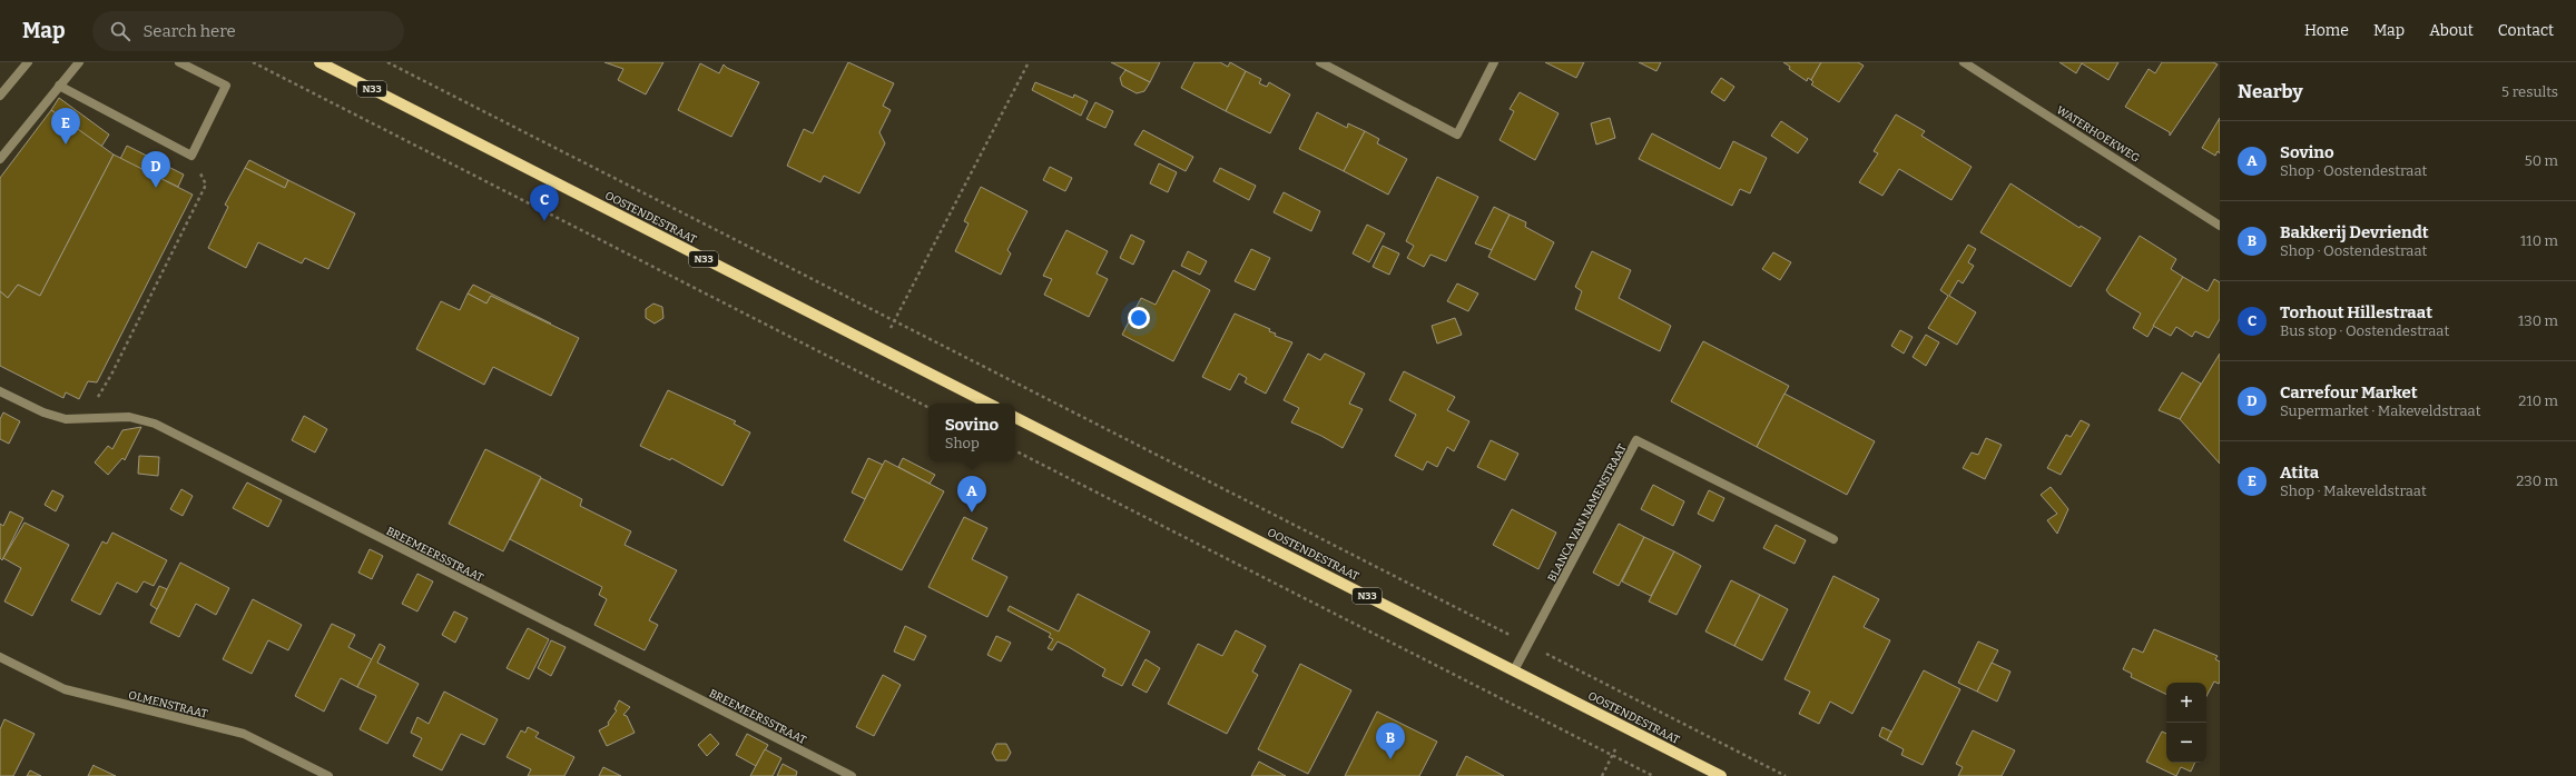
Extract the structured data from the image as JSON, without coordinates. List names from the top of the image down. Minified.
{"streets":{"main road":["N33","OOSTENDESTRAAT"],"street":["WATERHOEKWEG","BLANCA VAN NAMENSTRAAT","BREEMEERSSTRAAT","OLMENSTRAAT"]},"crossings":[["OOSTENDESTRAAT","BLANCA VAN NAMENSTRAAT"]],"page":{"header":"Map","search":"Search here","nav":["Home","Map","About","Contact"],"heading":["Nearby","5 results"],"pins":["E","D","C","A","B"],"list":[{"mark":"A","name":"Sovino","note":"Shop · Oostendestraat","value":"50 m"},{"mark":"B","name":"Bakkerij Devriendt","note":"Shop · Oostendestraat","value":"110 m"},{"mark":"C","name":"Torhout Hillestraat","note":"Bus stop · Oostendestraat","value":"130 m"},{"mark":"D","name":"Carrefour Market","note":"Supermarket · Makeveldstraat","value":"210 m"},{"mark":"E","name":"Atita","note":"Shop · Makeveldstraat","value":"230 m"}],"popup":["Sovino","Shop"],"map_buttons":["+","−"]}}
